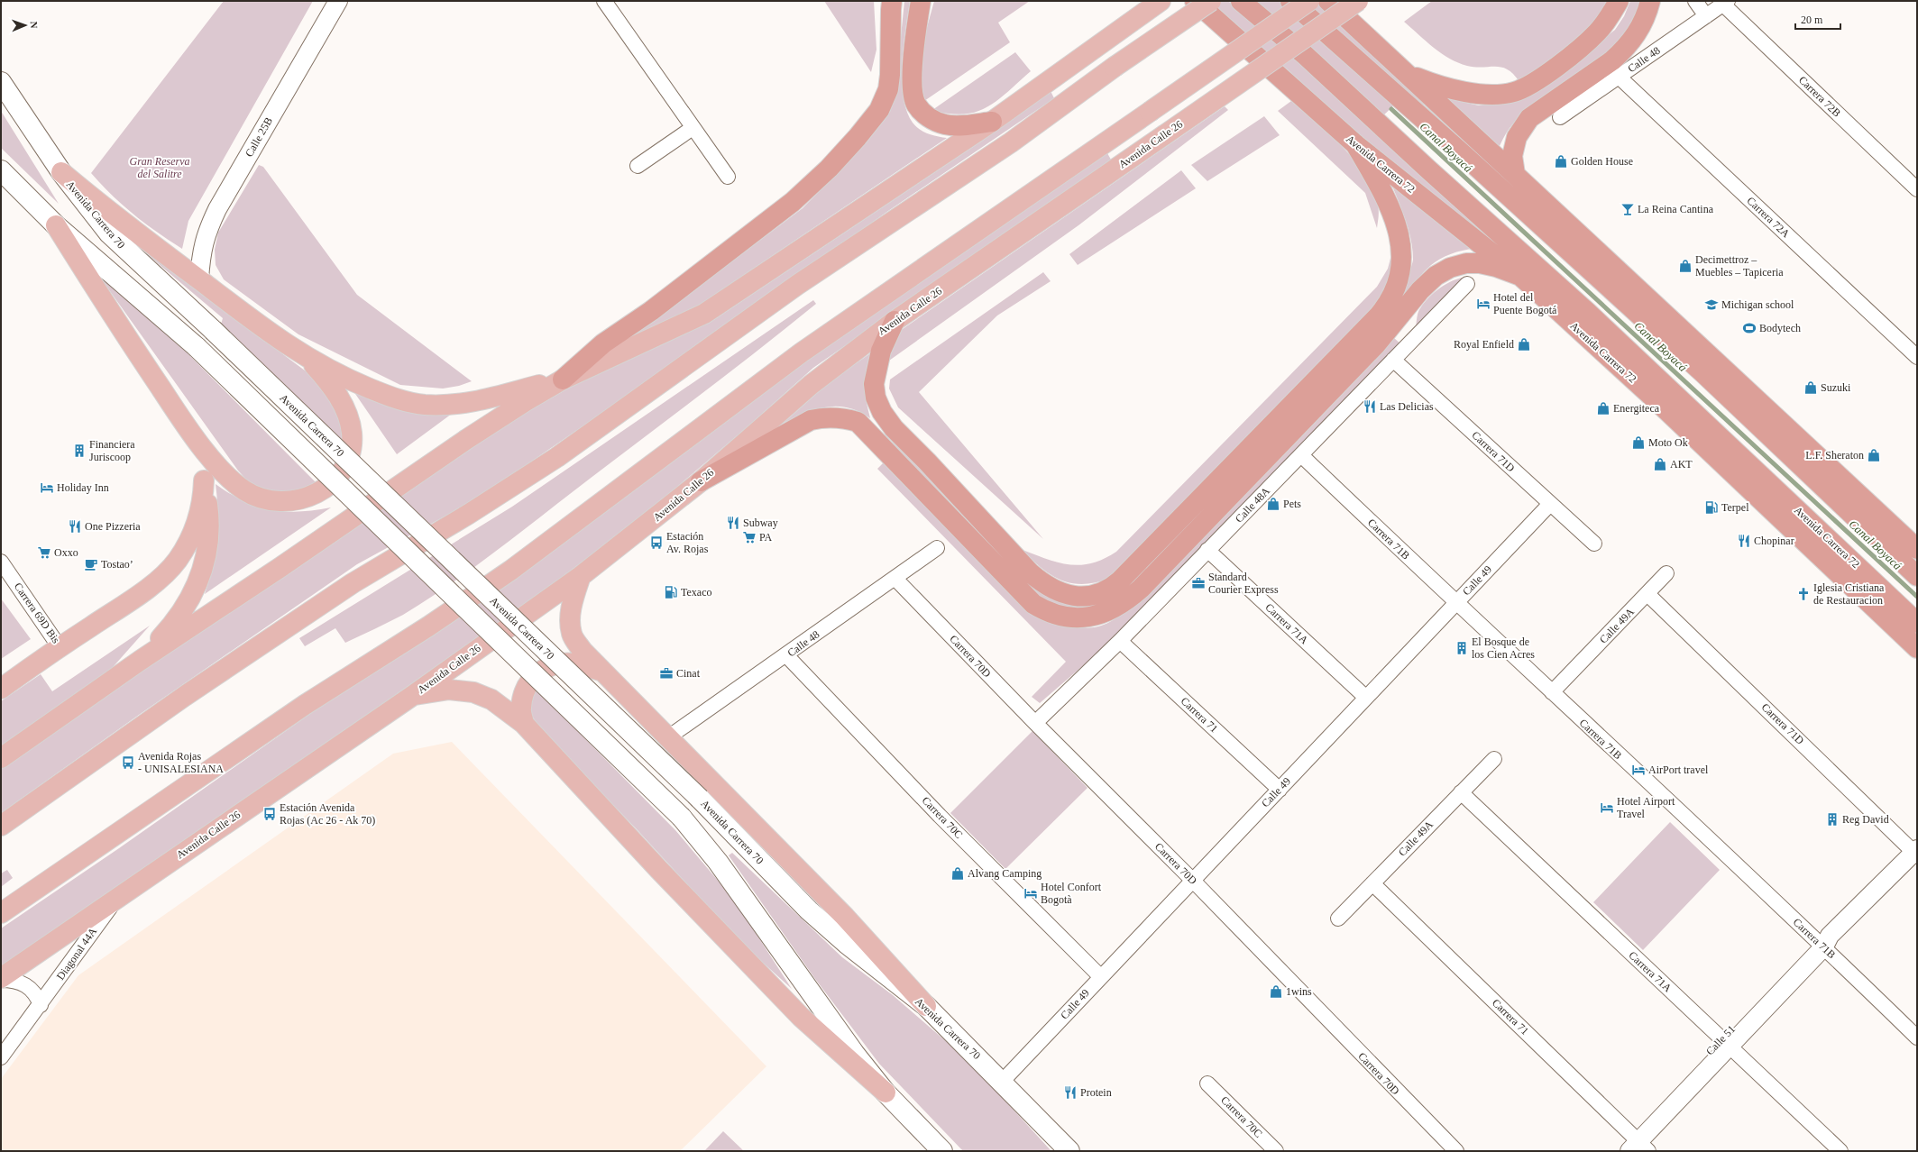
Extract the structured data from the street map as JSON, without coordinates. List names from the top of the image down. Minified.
{"streets":{"highway":["Avenida Carrera 72"],"main road":["Avenida Calle 26","Avenida Carrera 70"],"street":["Calle 48","Carrera 72B","Calle 25B","Carrera 72A","Carrera 71D","Calle 48A","Carrera 71B","Calle 49","Carrera 69D Bis","Carrera 71A","Calle 49A","Carrera 70D","Carrera 71","Carrera 70C","Diagonal 44A","Calle 51"]},"crossings":[["Calle 48","Carrera 72B"],["Calle 48","Carrera 72A"],["Calle 48","Carrera 70D"],["Calle 48","Carrera 70C"],["Avenida Calle 26","Diagonal 44A"],["Avenida Carrera 70","Calle 49"],["Carrera 71D","Calle 48A"],["Carrera 71D","Calle 49"],["Carrera 71D","Calle 49A"],["Carrera 71D","Calle 51"],["Calle 48A","Carrera 71B"],["Calle 48A","Carrera 71A"],["Calle 48A","Carrera 70D"],["Calle 48A","Carrera 71"],["Carrera 71B","Calle 49"],["Carrera 71B","Calle 49A"],["Carrera 71B","Calle 51"],["Calle 49","Carrera 71A"],["Calle 49","Carrera 70D"],["Calle 49","Carrera 71"],["Calle 49","Carrera 70C"],["Carrera 71A","Calle 49A"],["Carrera 71A","Calle 51"],["Calle 49A","Carrera 71"],["Carrera 71","Calle 51"]],"water":["Canal Boyacá"],"parks":["Gran Reserva del Salitre"],"places":{"shop":["Golden House","Decimettroz – Muebles – Tapiceria","Royal Enfield","Suzuki","Energiteca","Moto Ok","L.F. Sheraton","AKT","Pets","Alvang Camping","1wins"],"bar":["La Reina Cantina"],"hotel":["Hotel del Puente Bogotá","Holiday Inn","AirPort travel","Hotel Airport Travel","Hotel Confort Bogotà"],"school or university":["Michigan school"],"sports":["Bodytech"],"restaurant":["Las Delicias","Subway","One Pizzeria","Chopinar","Protein"],"building":["Financiera Juriscoop","El Bosque de los Cien Acres","Reg David"],"fuel station":["Terpel","Texaco"],"supermarket":["PA","Oxxo"],"bus stop":["Estación Av. Rojas","Avenida Rojas - UNISALESIANA","Estación Avenida Rojas (Ac 26 - Ak 70)"],"cafe":["Tostao’"],"office":["Standard Courier Express","Cinat"],"church":["Iglesia Cristiana de Restauracion"]},"scale_bar":"20 m","north":"right"}
